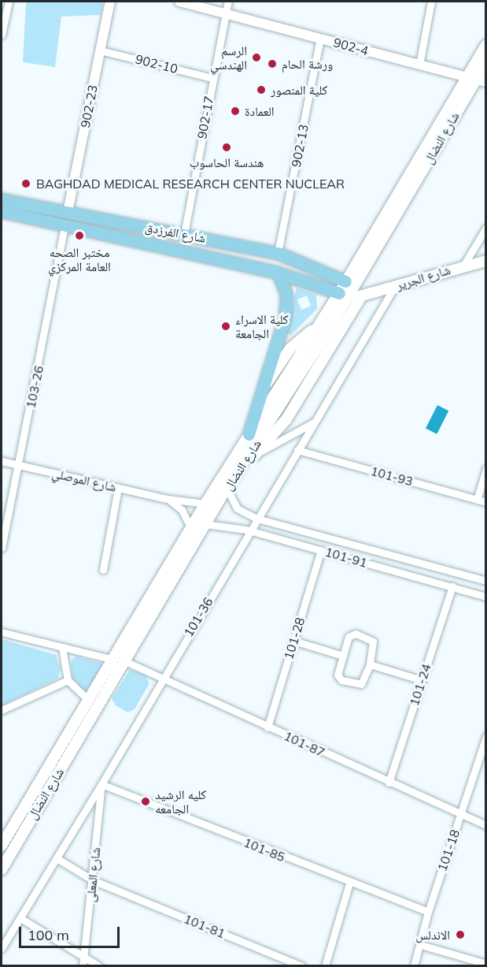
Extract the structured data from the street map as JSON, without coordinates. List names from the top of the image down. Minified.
{"streets":{"main road":["شارع النضال","شارع الفرزدق","شارع الجرير"],"street":["902-4","902-10","902-23","902-17","902-13","103-26","101-93","شارع الموصلي","101-91","101-36","101-28","101-24","101-87","101-85","101-18","شارع المعلى","101-81"]},"crossings":[["902-4","902-17"],["902-4","شارع النضال"],["902-4","902-13"],["902-10","902-23"],["902-10","902-17"],["902-23","شارع الفرزدق"],["902-17","شارع الفرزدق"],["شارع النضال","شارع الفرزدق"],["شارع النضال","شارع الجرير"],["شارع النضال","شارع الموصلي"],["شارع النضال","101-91"],["شارع النضال","101-87"],["902-13","شارع الفرزدق"],["شارع الفرزدق","شارع الجرير"],["شارع الفرزدق","103-26"],["شارع الجرير","101-36"],["103-26","شارع الموصلي"],["101-93","101-36"],["101-91","101-36"],["101-91","101-28"],["101-91","101-24"],["101-36","101-87"],["101-36","101-85"],["101-36","شارع المعلى"],["101-36","101-81"],["101-28","101-87"],["101-24","101-87"],["101-87","101-18"],["101-85","101-18"],["101-85","شارع المعلى"],["شارع المعلى","101-81"]],"places":["الرسم الهندسي","ورشة الحام","كلية المنصور","العمادة","هندسة الحاسوب","BAGHDAD MEDICAL RESEARCH CENTER NUCLEAR","مختبر الصحه العامة المركزي","كلية الاسراء الجامعة","كليه الرشيد الجامعه","الاندلس"],"scale_bar":"100 m"}
